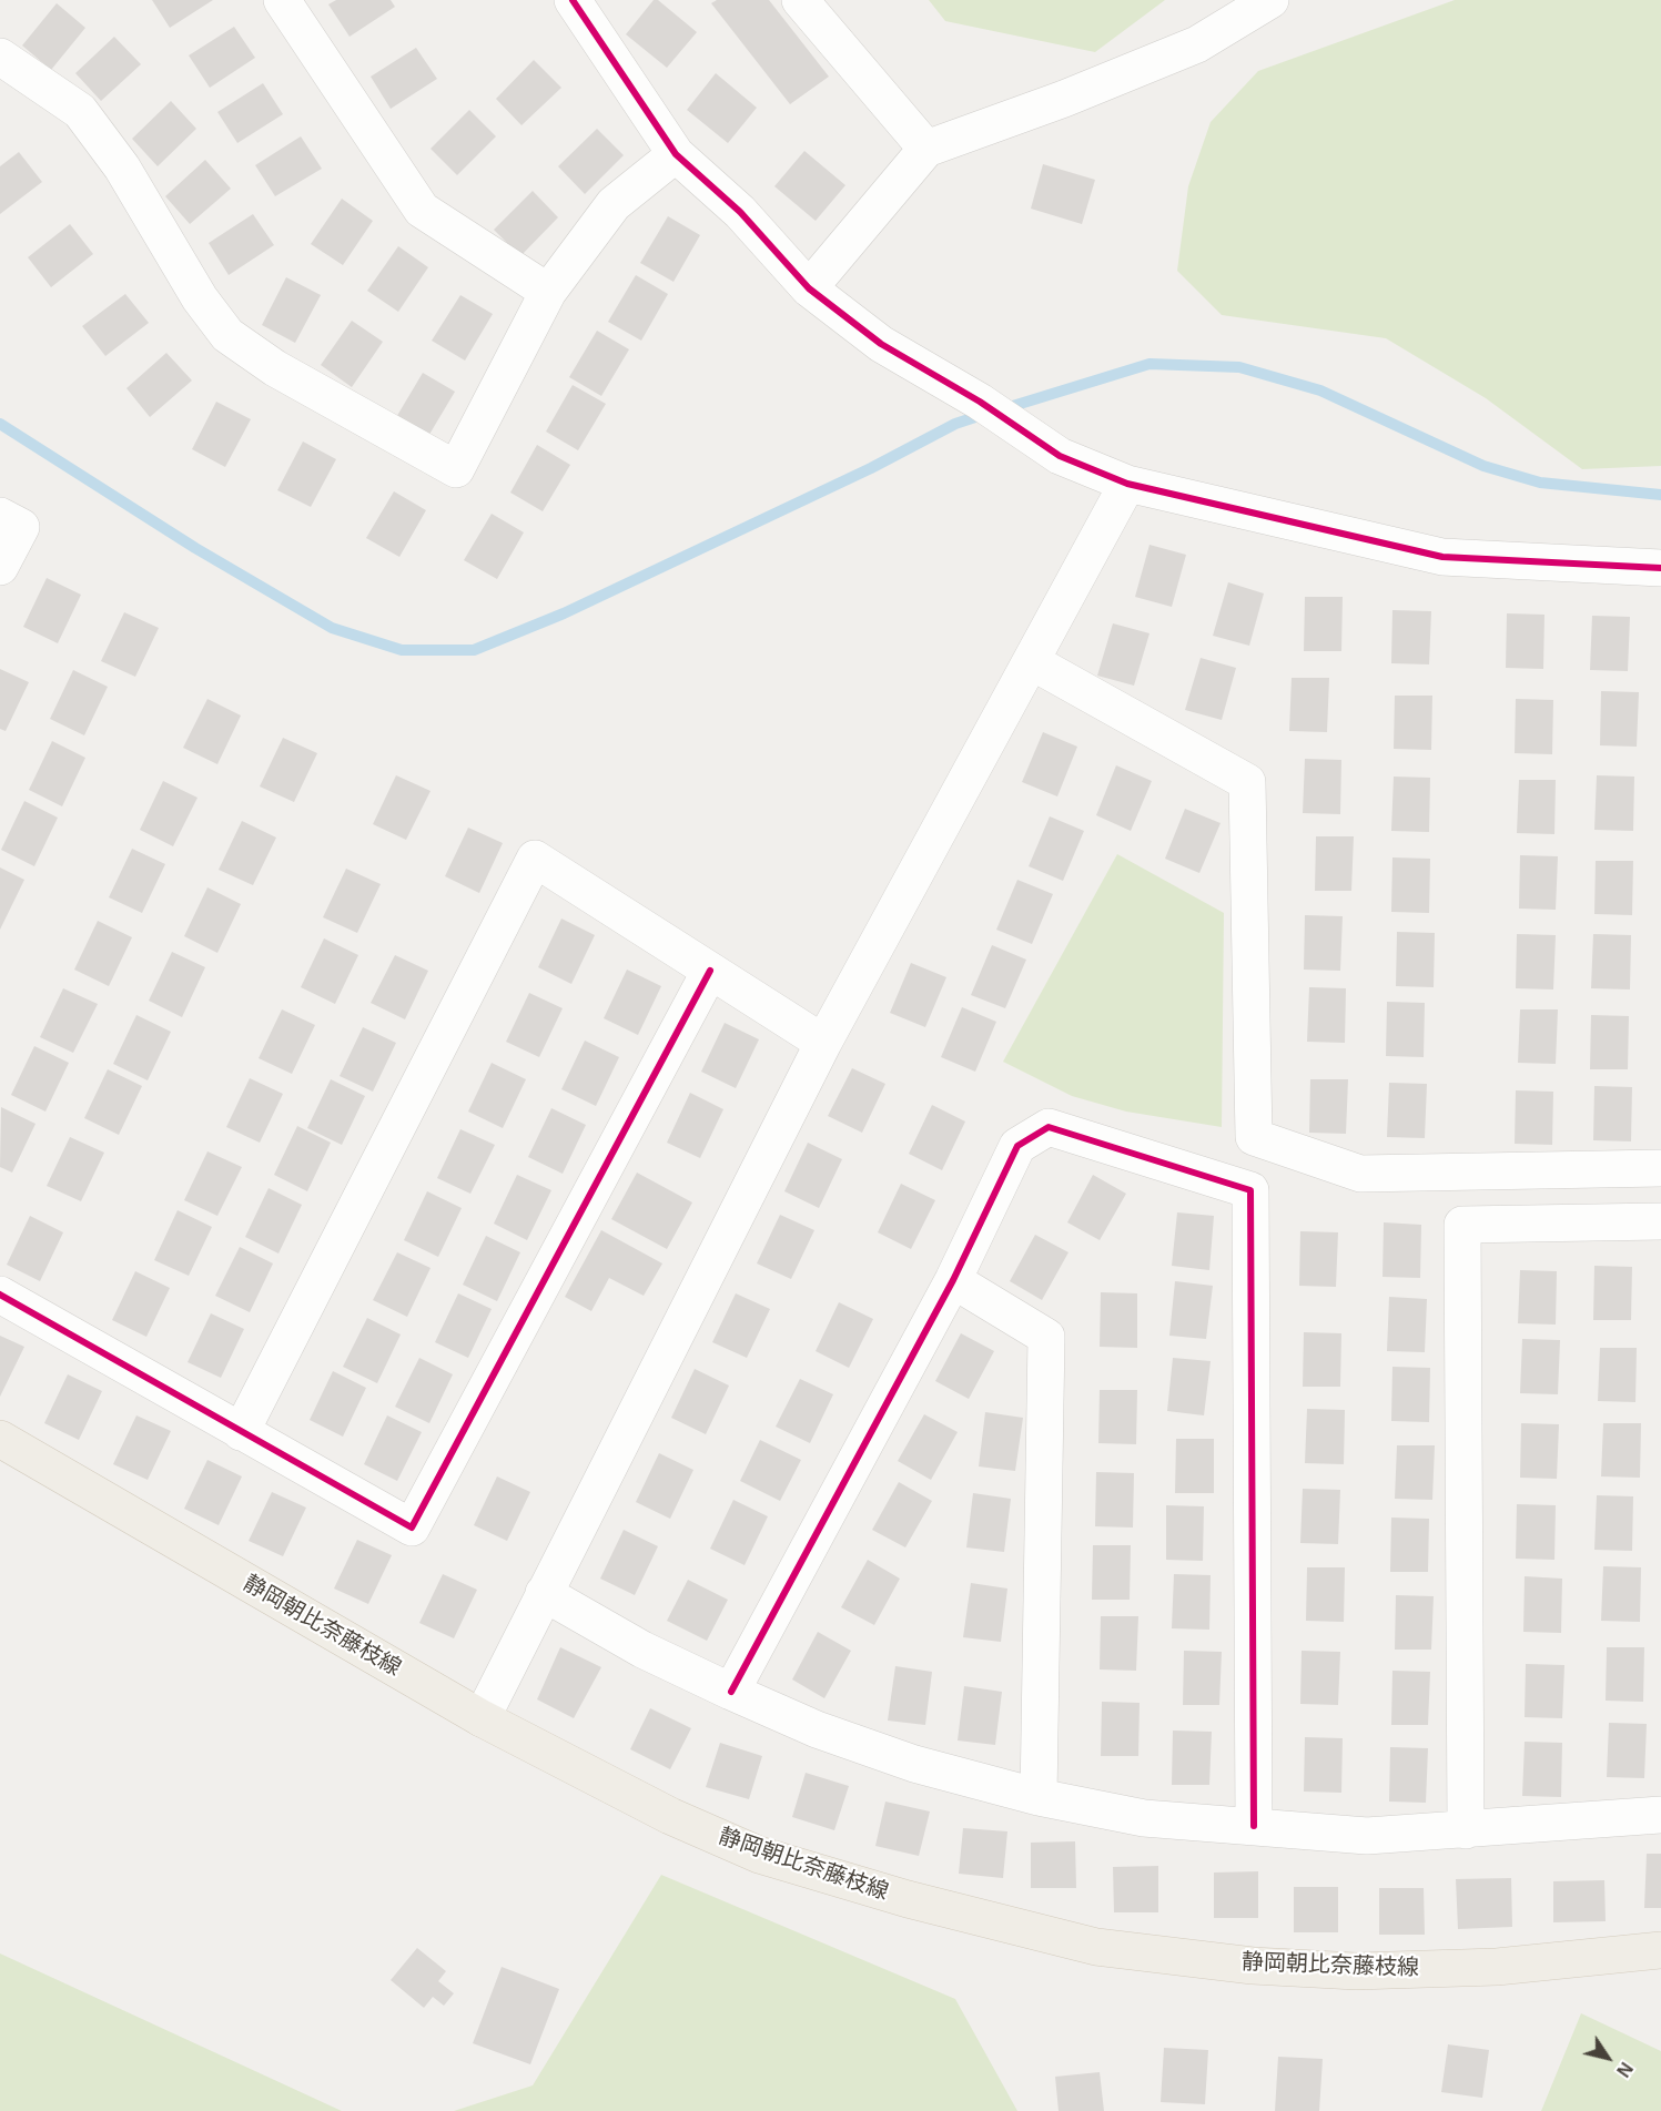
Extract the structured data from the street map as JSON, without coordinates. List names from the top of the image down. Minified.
{"streets":{"main road":["静岡朝比奈藤枝線"]},"north":"bottom right"}
